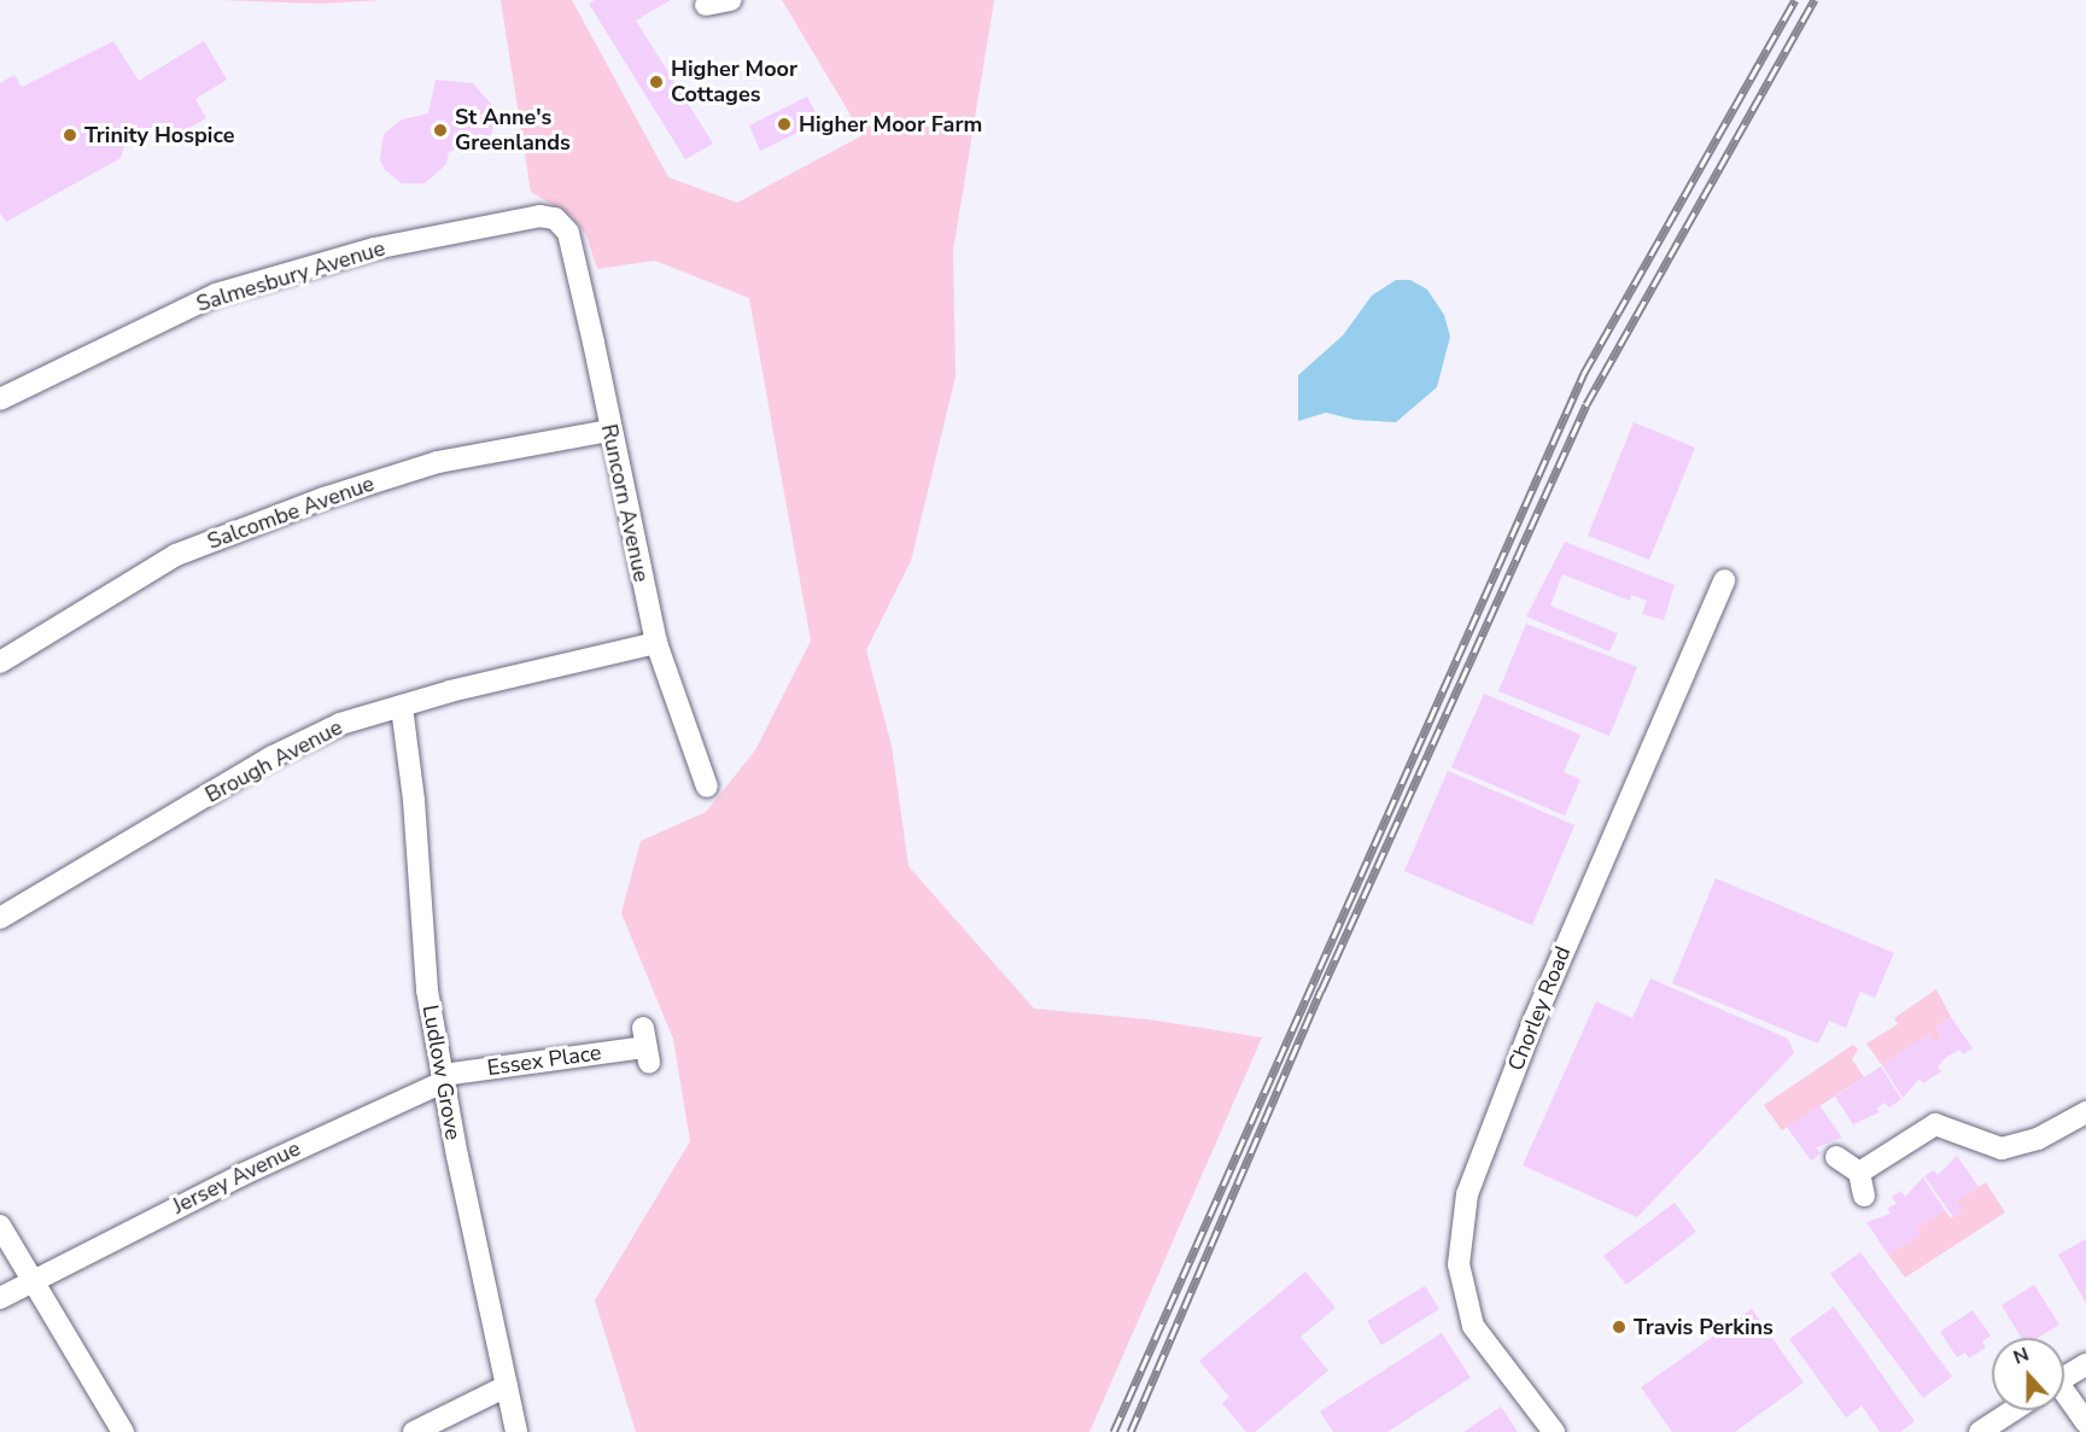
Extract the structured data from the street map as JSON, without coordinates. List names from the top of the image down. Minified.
{"streets":{"street":["Salmesbury Avenue","Runcorn Avenue","Salcombe Avenue","Brough Avenue","Chorley Road","Essex Place","Ludlow Grove","Jersey Avenue"]},"crossings":[["Salmesbury Avenue","Runcorn Avenue"],["Runcorn Avenue","Salcombe Avenue"],["Runcorn Avenue","Brough Avenue"],["Brough Avenue","Ludlow Grove"],["Essex Place","Ludlow Grove"],["Essex Place","Jersey Avenue"],["Ludlow Grove","Jersey Avenue"]],"places":["Higher Moor Cottages","Higher Moor Farm","St Anne's Greenlands","Trinity Hospice","Travis Perkins"],"north":"top"}
